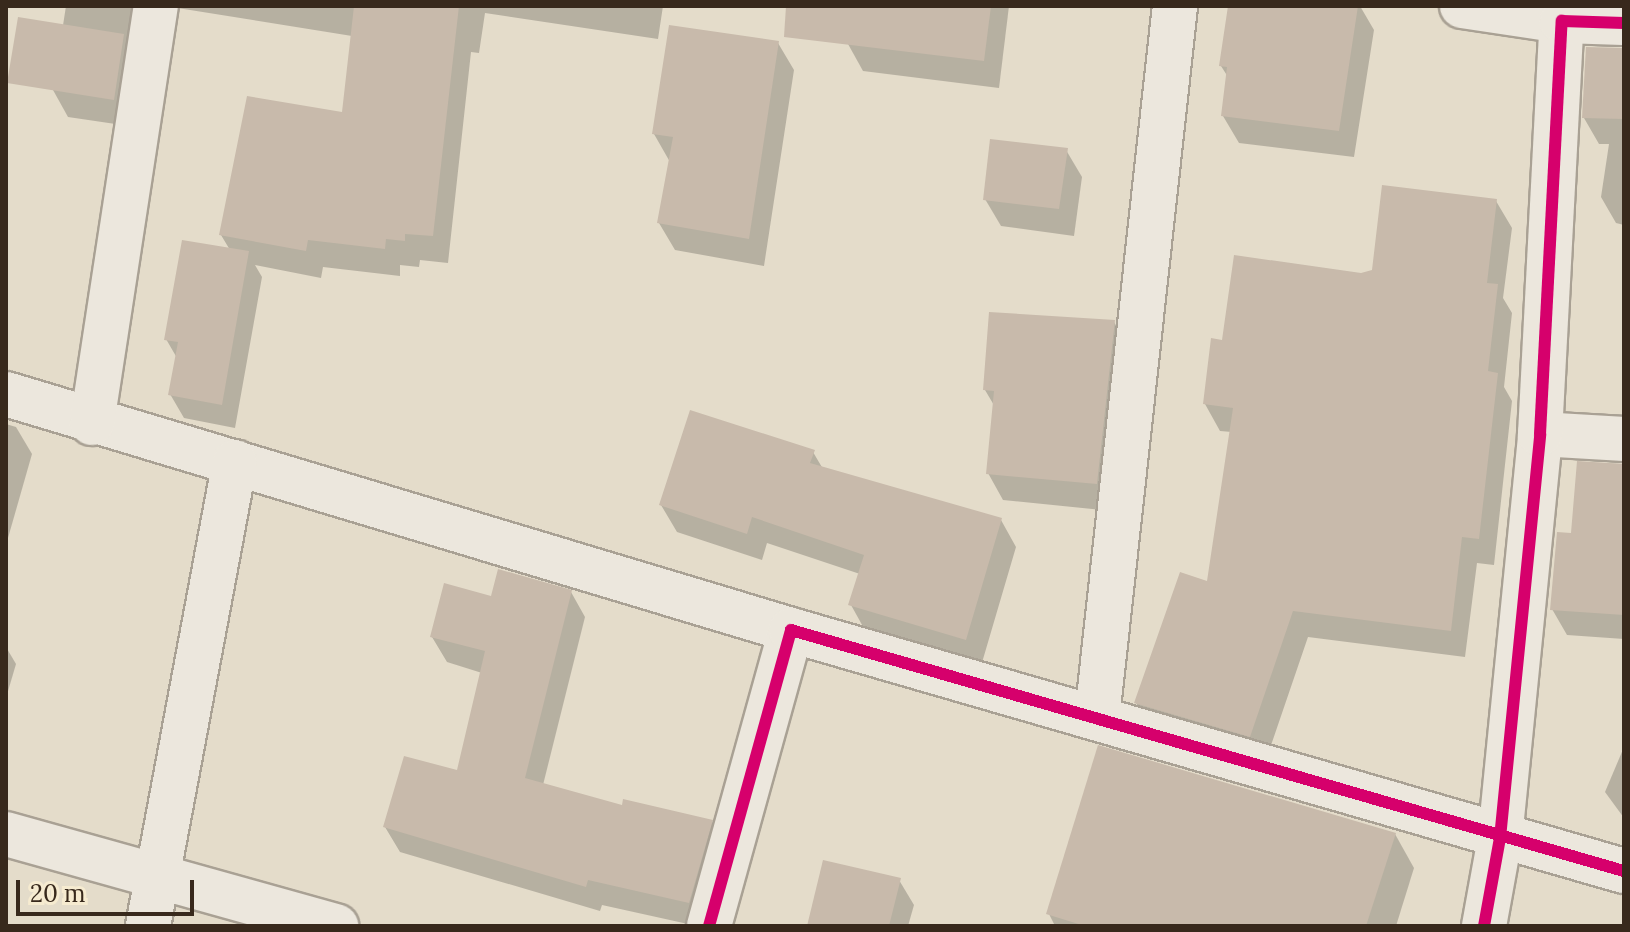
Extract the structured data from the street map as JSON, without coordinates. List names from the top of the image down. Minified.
{"scale_bar":"20 m"}
